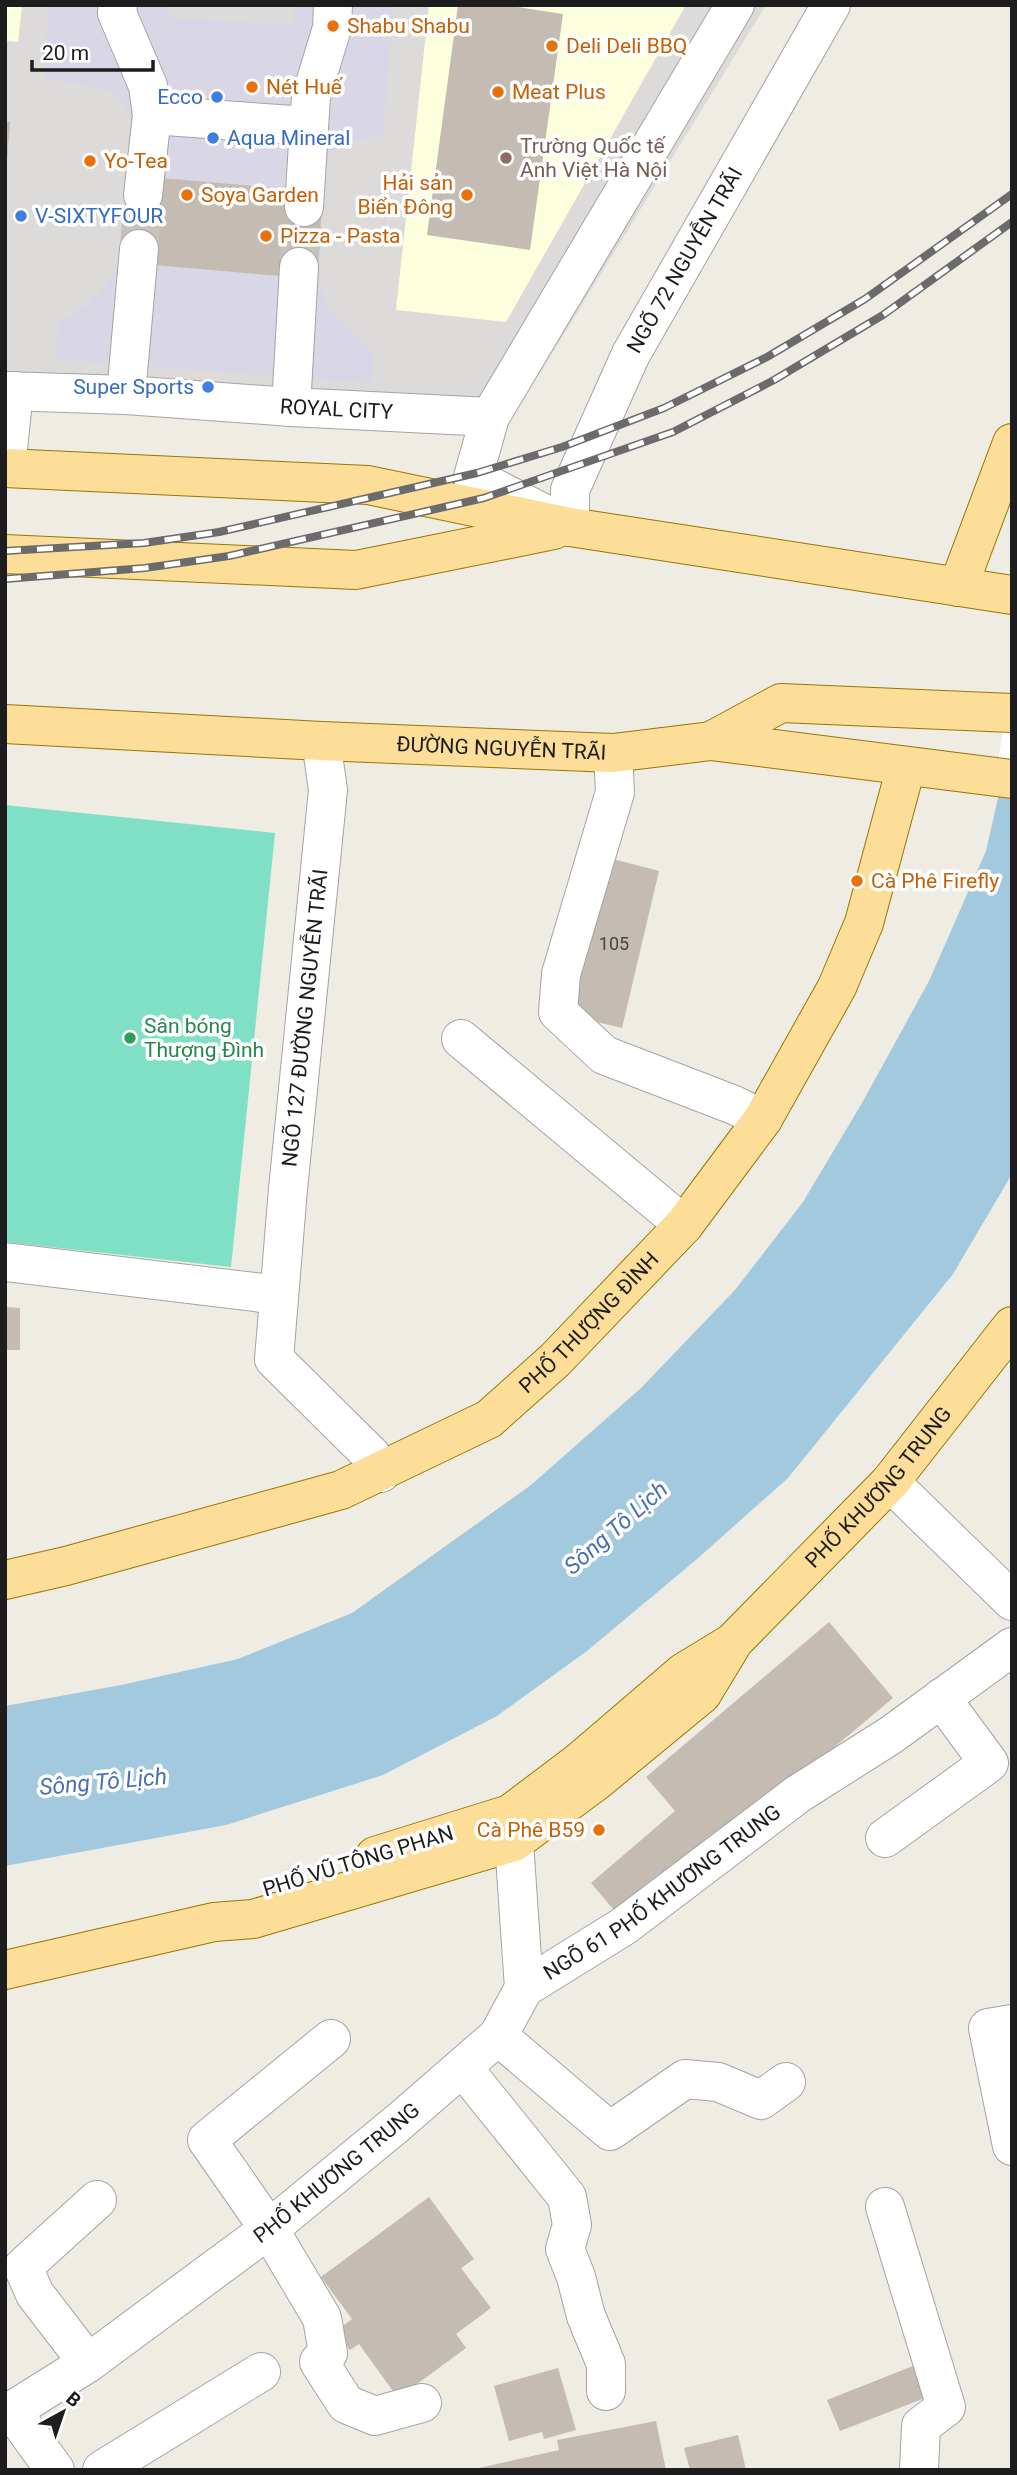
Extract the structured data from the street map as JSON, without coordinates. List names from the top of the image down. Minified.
{"streets":{"main road":["ĐƯỜNG NGUYỄN TRÃI","PHỐ THƯỢNG ĐÌNH","PHỐ KHƯƠNG TRUNG","PHỐ VŨ TÔNG PHAN"],"street":["NGÕ 72 NGUYỄN TRÃI","ROYAL CITY","NGÕ 127 ĐƯỜNG NGUYỄN TRÃI","NGÕ 61 PHỐ KHƯƠNG TRUNG"]},"crossings":[["ĐƯỜNG NGUYỄN TRÃI","NGÕ 127 ĐƯỜNG NGUYỄN TRÃI"],["ĐƯỜNG NGUYỄN TRÃI","PHỐ THƯỢNG ĐÌNH"],["NGÕ 127 ĐƯỜNG NGUYỄN TRÃI","PHỐ THƯỢNG ĐÌNH"],["PHỐ KHƯƠNG TRUNG","PHỐ VŨ TÔNG PHAN"],["PHỐ KHƯƠNG TRUNG","NGÕ 61 PHỐ KHƯƠNG TRUNG"]],"water":["Sông Tô Lịch"],"places":["Shabu Shabu","Deli Deli BBQ","Nét Huế","Meat Plus","Ecco","Aqua Mineral","Trường Quốc tế Anh Việt Hà Nội","Yo-Tea","Soya Garden","Hải sản Biển Đông","V-SIXTYFOUR","Pizza - Pasta","Super Sports","Cà Phê Firefly","Sân bóng Thượng Đình","Cà Phê B59"],"house_numbers":["105"],"scale_bar":"20 m","north":"top right"}
